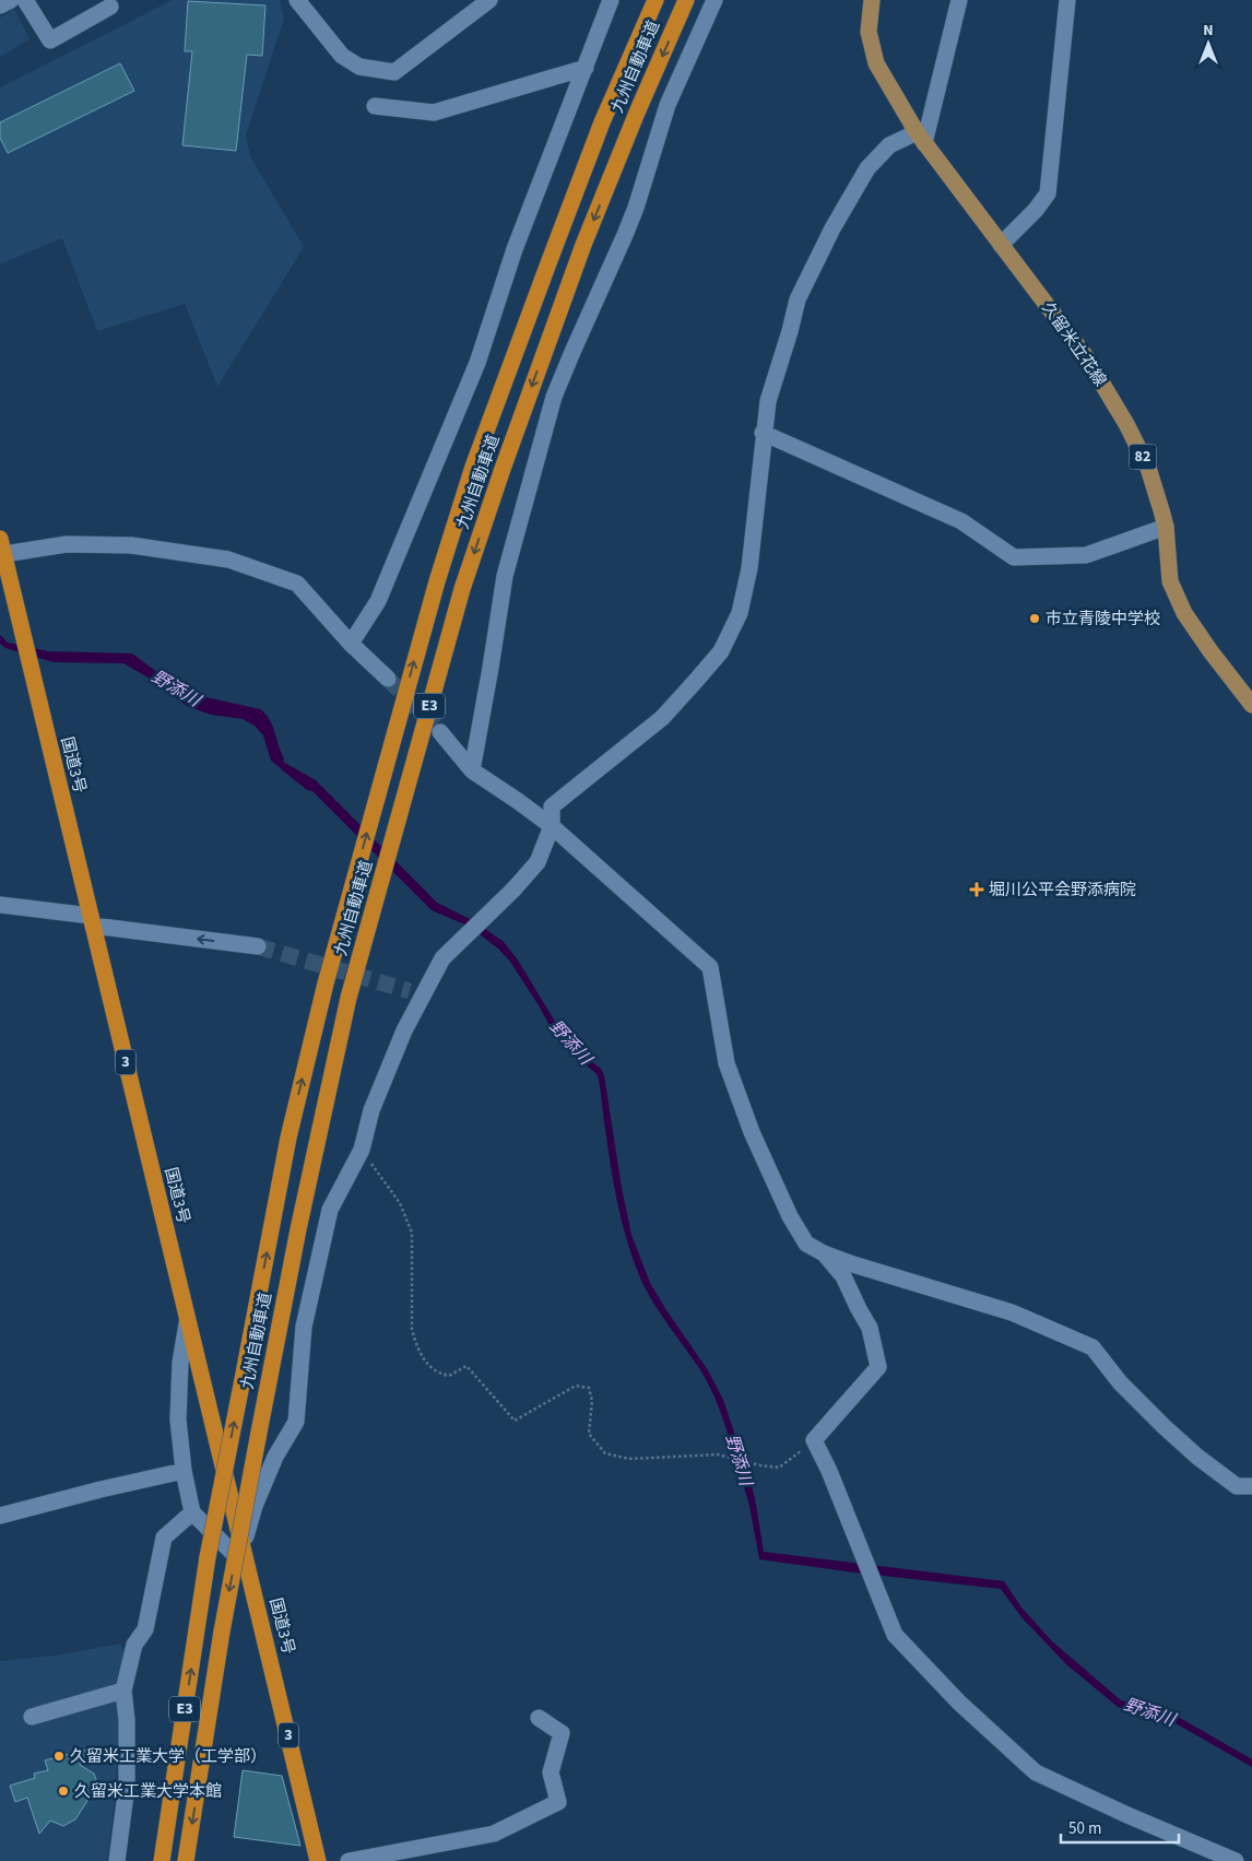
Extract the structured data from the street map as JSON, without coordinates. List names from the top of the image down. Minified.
{"streets":{"highway":["九州自動車道","E3","国道3号","3"],"main road":["久留米立花線","82"]},"water":["野添川"],"places":{"other":["市立青陵中学校","久留米工業大学（工学部）","久留米工業大学本館"],"health":["堀川公平会野添病院"]},"scale_bar":"50 m","north":"top"}
